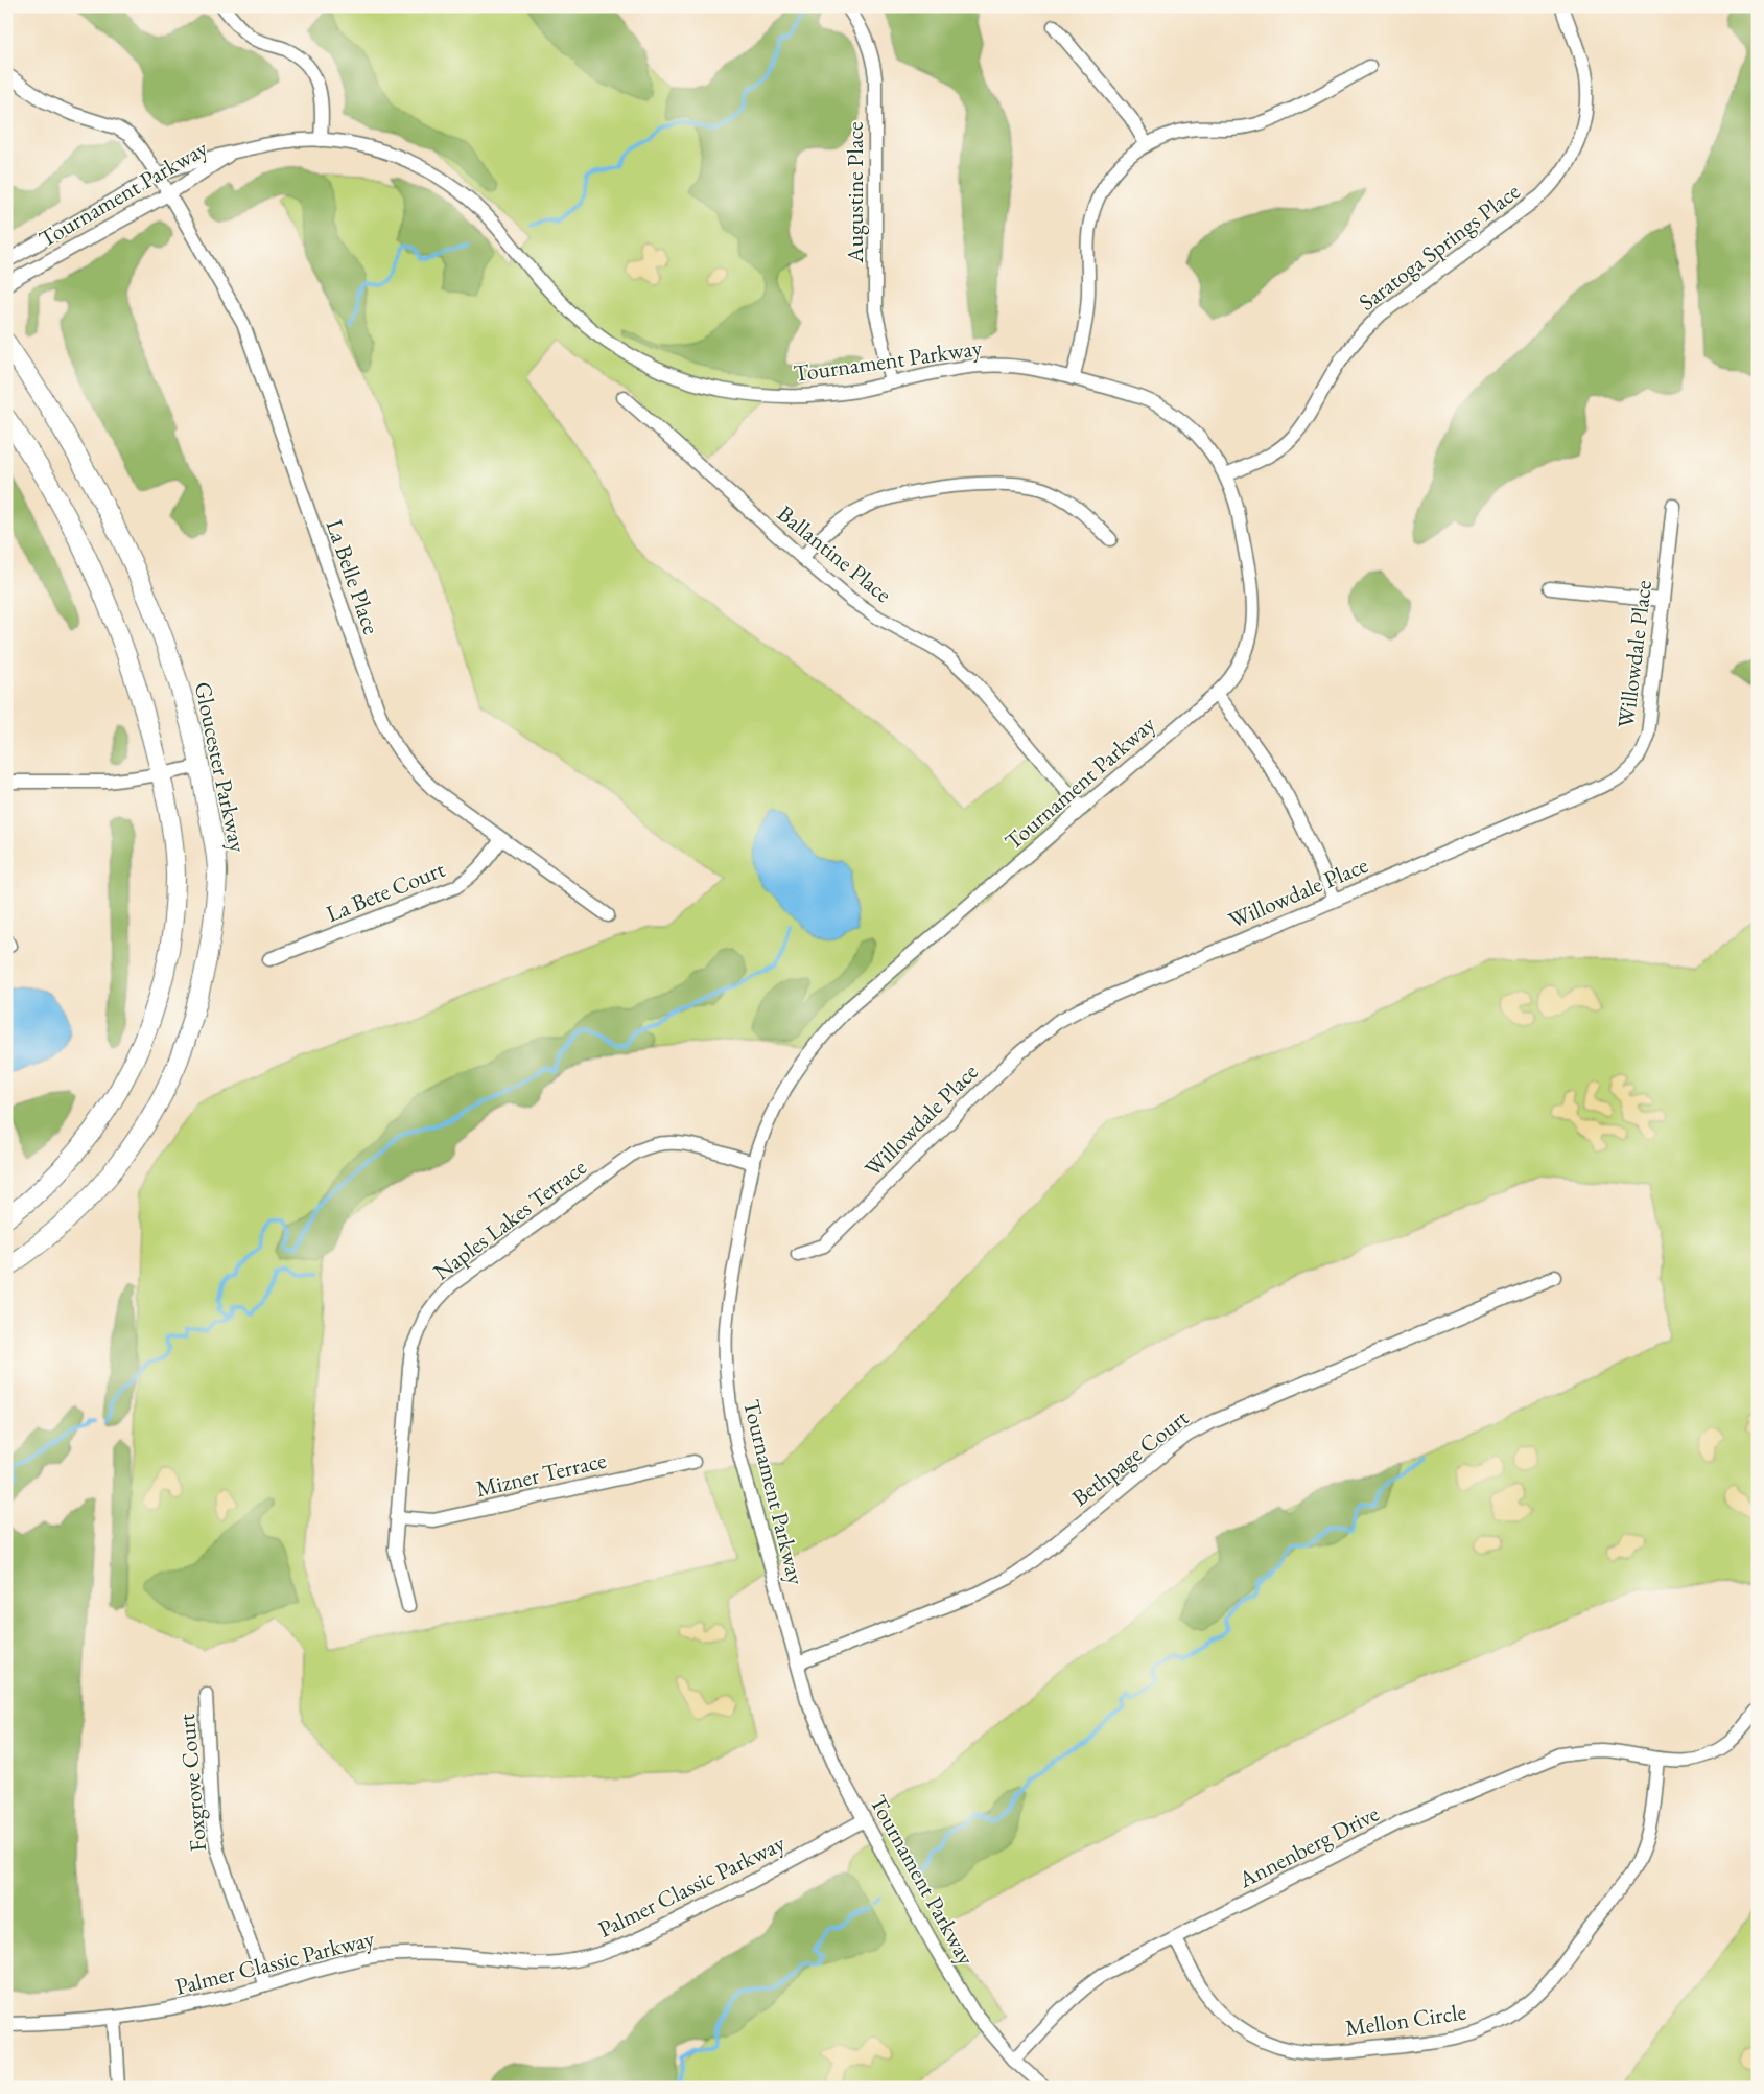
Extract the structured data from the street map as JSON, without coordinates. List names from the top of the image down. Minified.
{"streets":{"main road":["Gloucester Parkway"],"street":["Augustine Place","Tournament Parkway","Saratoga Springs Place","Ballantine Place","La Belle Place","Willowdale Place","La Bete Court","Naples Lakes Terrace","Bethpage Court","Mizner Terrace","Foxgrove Court","Annenberg Drive","Palmer Classic Parkway","Mellon Circle"]},"crossings":[["Augustine Place","Tournament Parkway"],["Tournament Parkway","Saratoga Springs Place"],["Tournament Parkway","Ballantine Place"],["Tournament Parkway","La Belle Place"],["Tournament Parkway","Naples Lakes Terrace"],["Tournament Parkway","Bethpage Court"],["Tournament Parkway","Annenberg Drive"],["Tournament Parkway","Palmer Classic Parkway"],["La Belle Place","La Bete Court"],["Naples Lakes Terrace","Mizner Terrace"],["Foxgrove Court","Palmer Classic Parkway"],["Annenberg Drive","Mellon Circle"]]}
